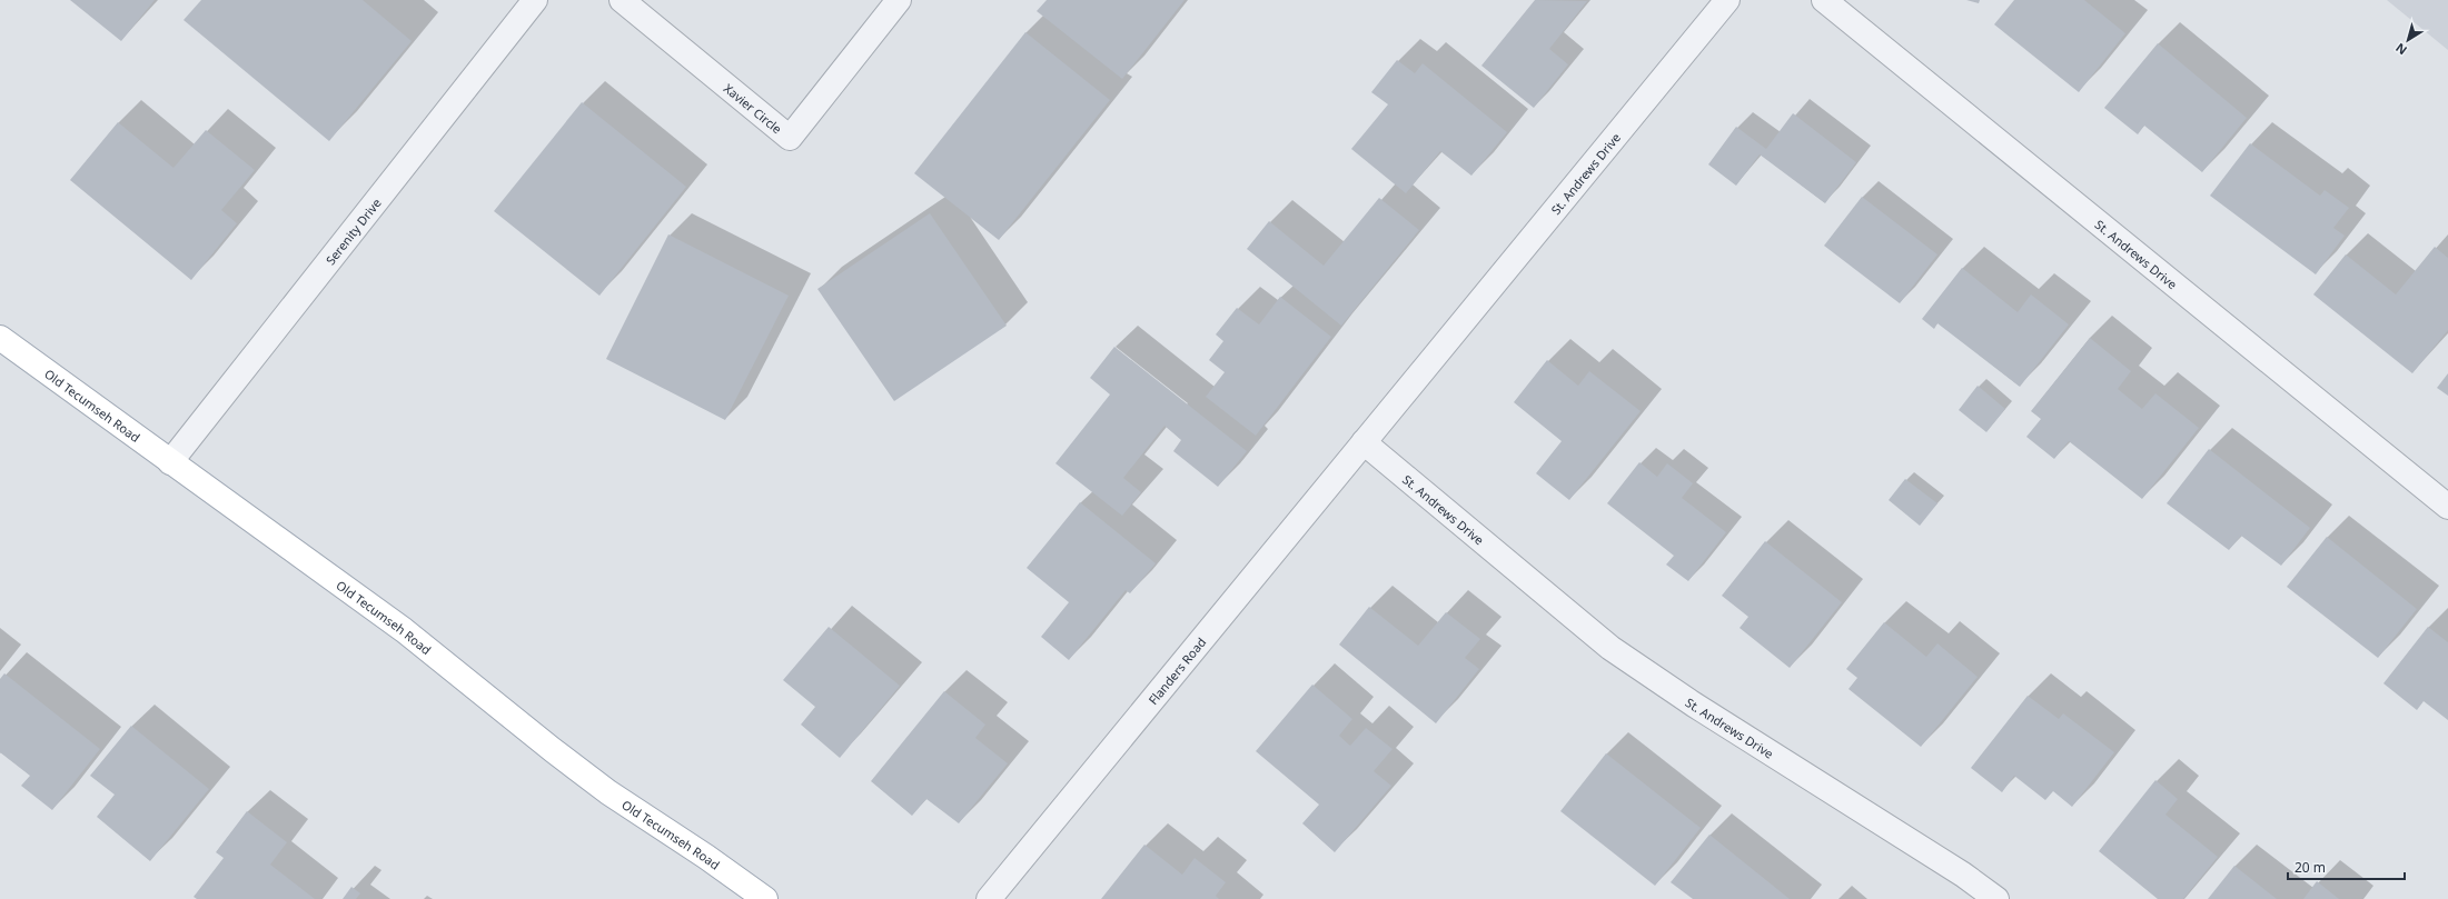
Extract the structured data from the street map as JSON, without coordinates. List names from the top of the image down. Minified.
{"streets":{"main road":["Old Tecumseh Road"],"street":["Xavier Circle","St. Andrews Drive","Serenity Drive","Flanders Road"]},"crossings":[["St. Andrews Drive","Flanders Road"],["Serenity Drive","Old Tecumseh Road"]],"scale_bar":"20 m","north":"bottom left"}
